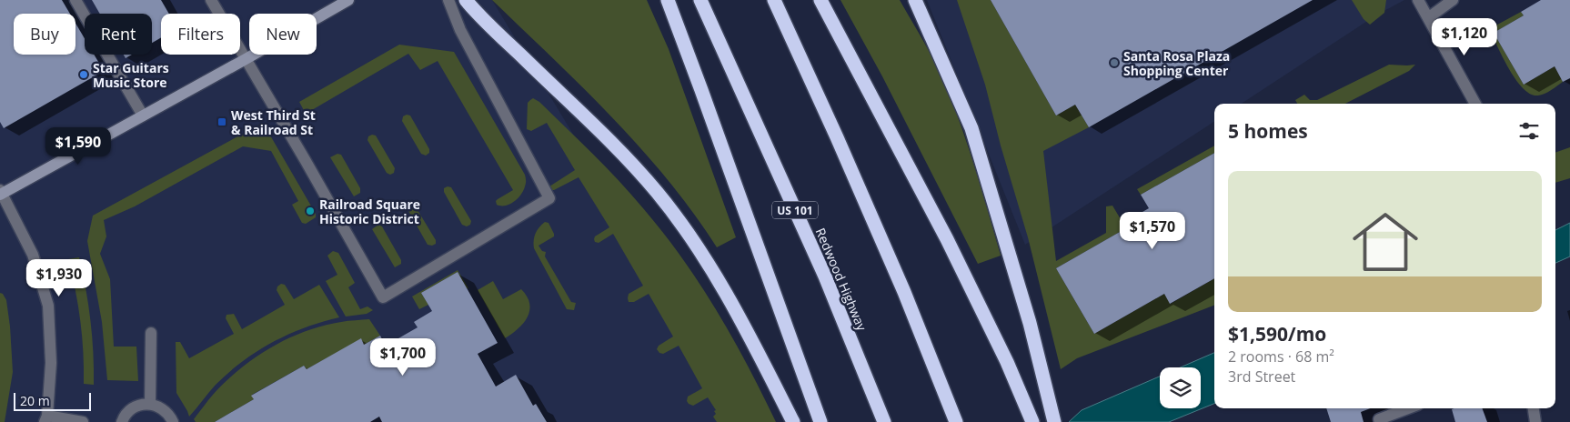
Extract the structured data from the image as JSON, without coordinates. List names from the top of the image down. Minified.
{"streets":{"highway":["US 101","Redwood Highway"]},"places":{"other":["Santa Rosa Plaza Shopping Center","Star Guitars Music Store","Railroad Square Historic District"],"transit":["West Third St & Railroad St"]},"scale_bar":"20 m","page":{"chip":["Buy","Rent","Filters","New"],"price":["$1,120","$1,590","$1,570","$1,930","$1,700"],"heading":"5 homes","list":[{"name":"$1,590/mo","note":"2 rooms · 68 m² · 3rd Street"}],"scale":"20 m"}}
